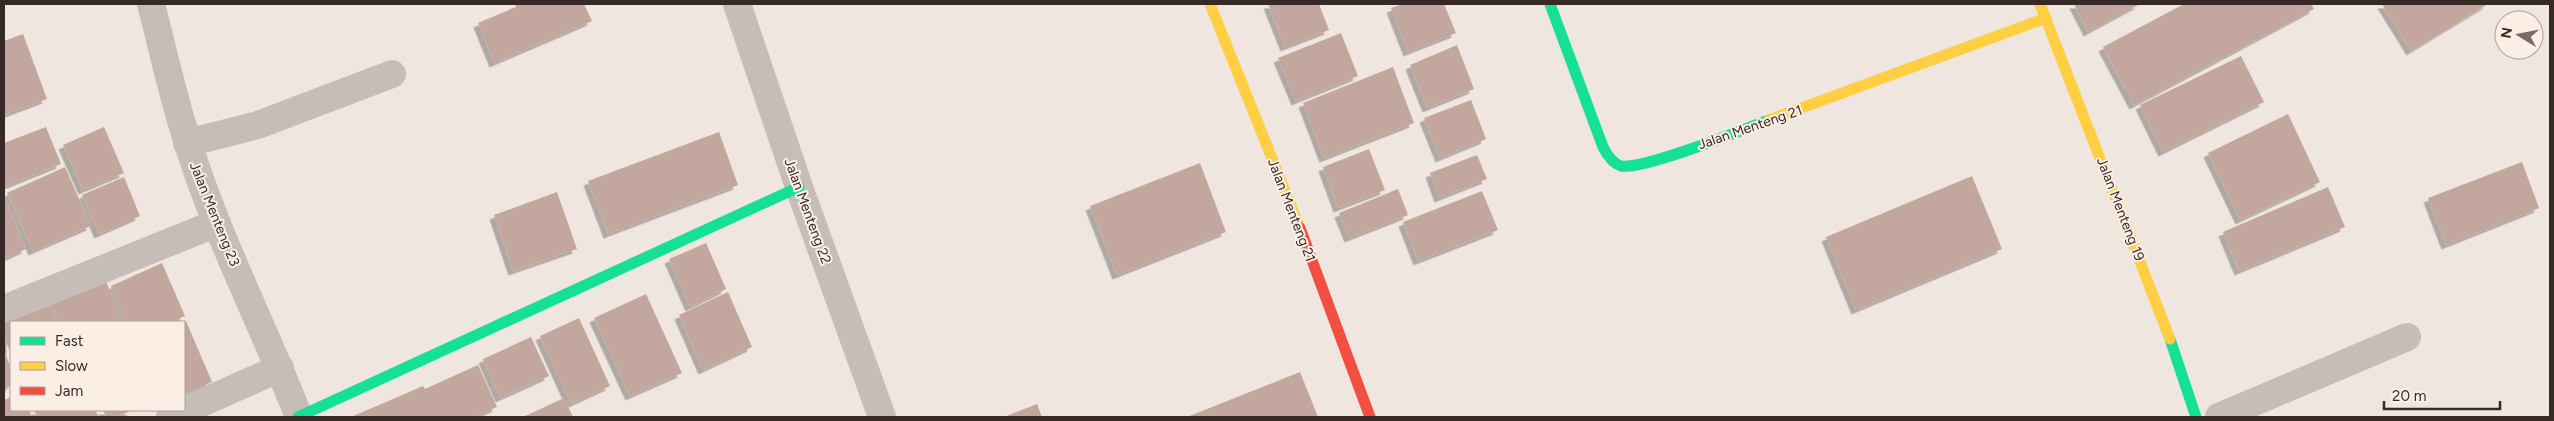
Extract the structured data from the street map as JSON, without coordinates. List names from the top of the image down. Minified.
{"streets":{"street":["Jalan Menteng 21","Jalan Menteng 19","Jalan Menteng 22","Jalan Menteng 23"]},"crossings":[["Jalan Menteng 21","Jalan Menteng 19"]],"legend":["Fast","Slow","Jam"],"scale_bar":"20 m","north":"left"}
